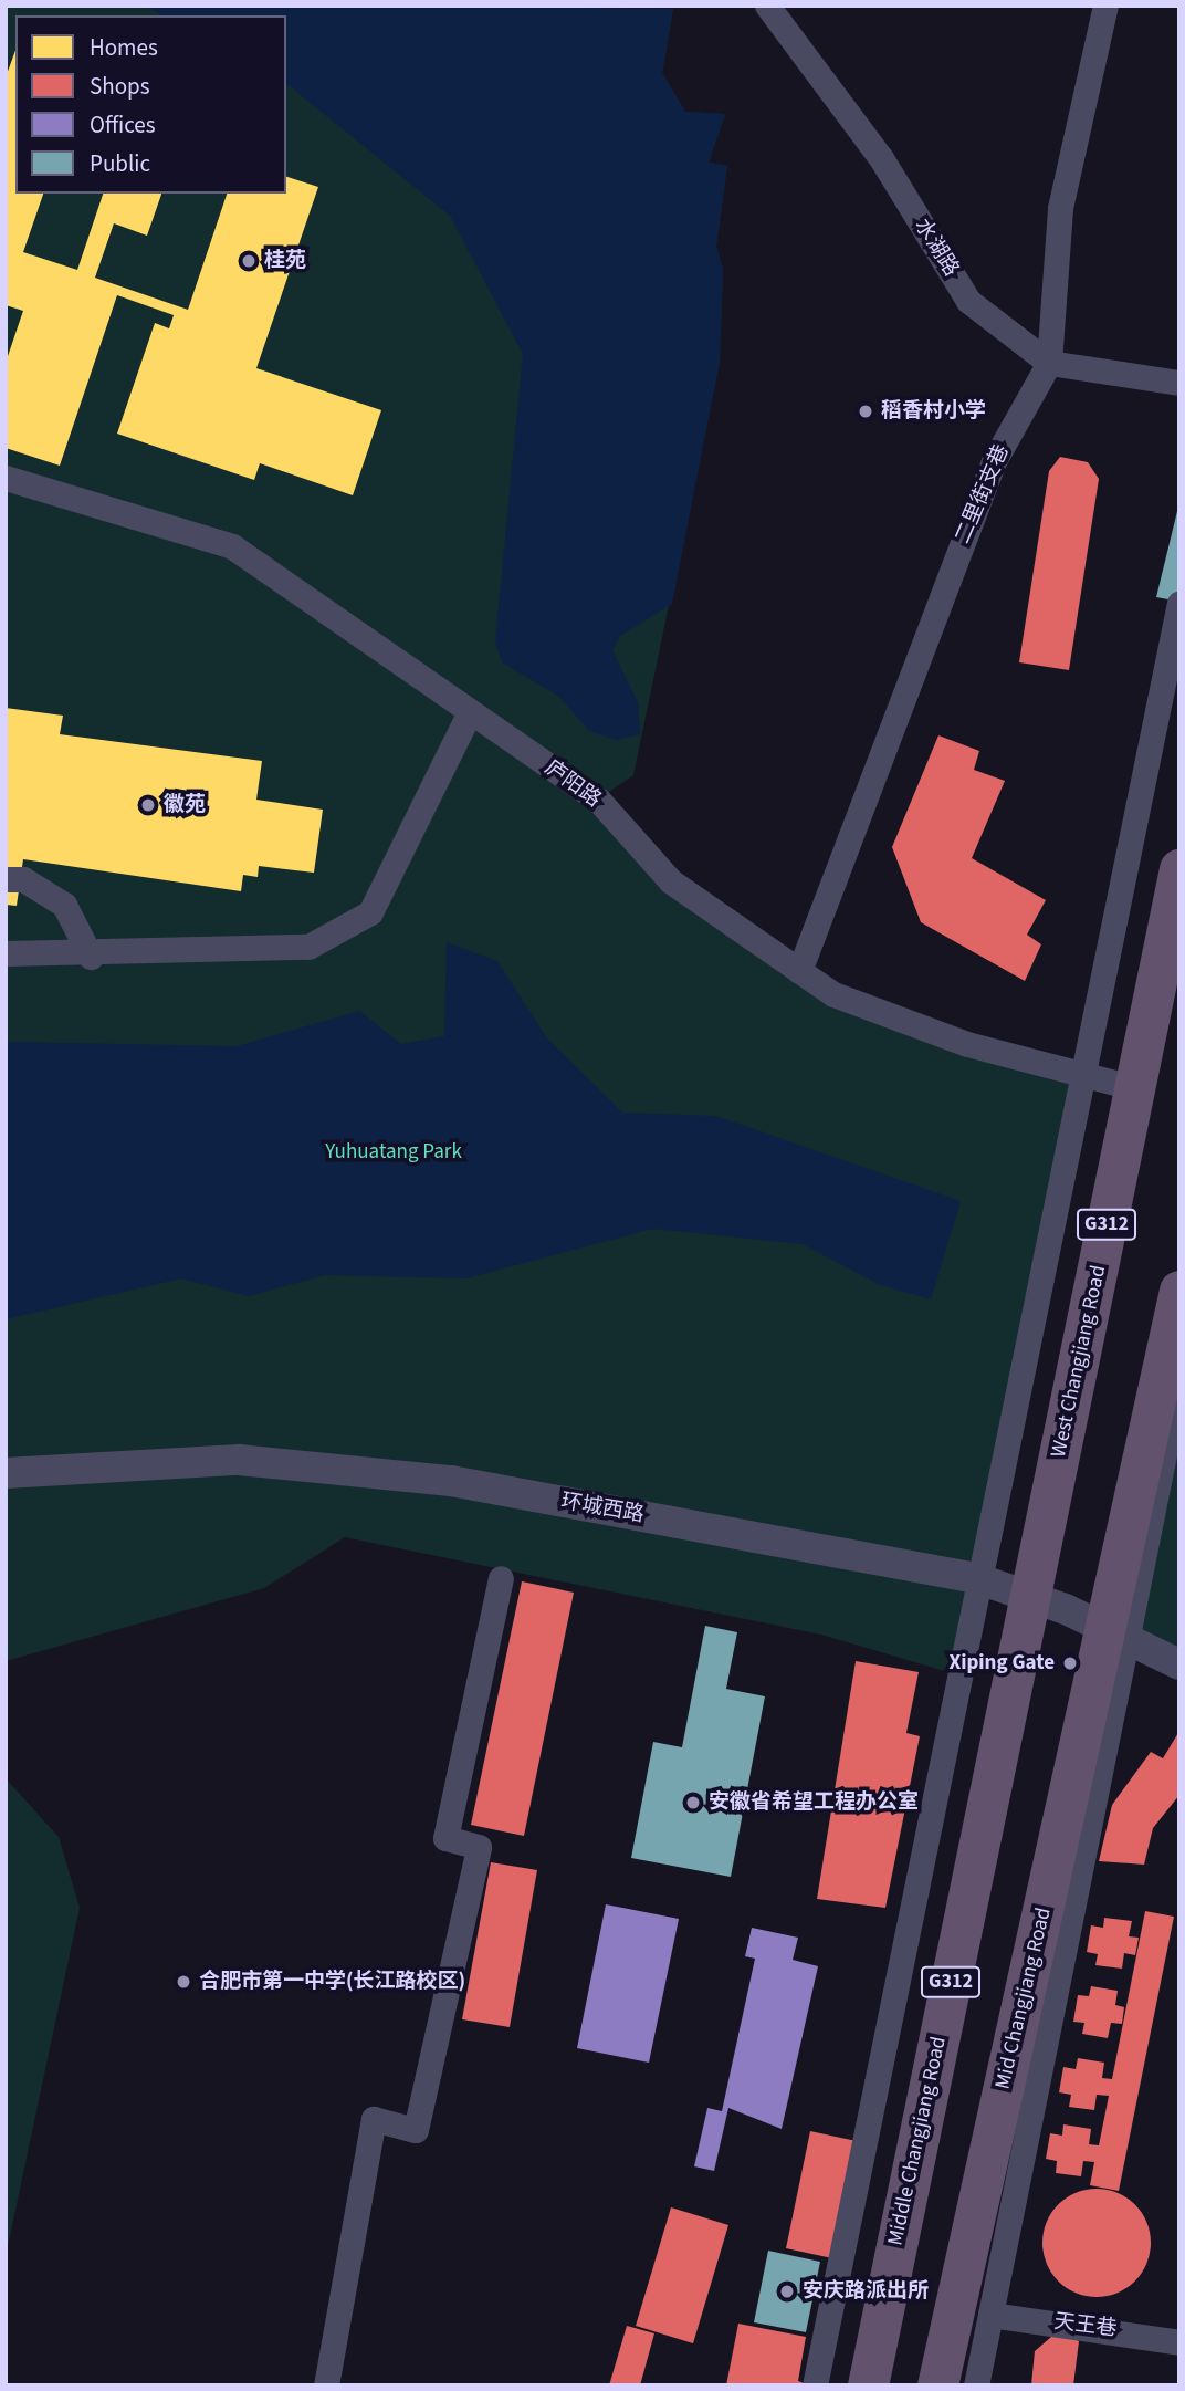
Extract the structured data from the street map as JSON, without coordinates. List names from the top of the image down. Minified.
{"streets":{"highway":["G312","West Changjiang Road","Mid Changjiang Road","Middle Changjiang Road"],"street":["水湖路","二里街支巷","庐阳路","环城西路","天王巷"]},"crossings":[["水湖路","二里街支巷"],["二里街支巷","庐阳路"],["庐阳路","West Changjiang Road"],["West Changjiang Road","环城西路"],["West Changjiang Road","Middle Changjiang Road"],["环城西路","Mid Changjiang Road"],["环城西路","Middle Changjiang Road"]],"parks":["Yuhuatang Park"],"places":["桂苑","稻香村小学","徽苑","Xiping Gate","安徽省希望工程办公室","合肥市第一中学(长江路校区)","安庆路派出所"],"legend":["Homes","Shops","Offices","Public"]}
